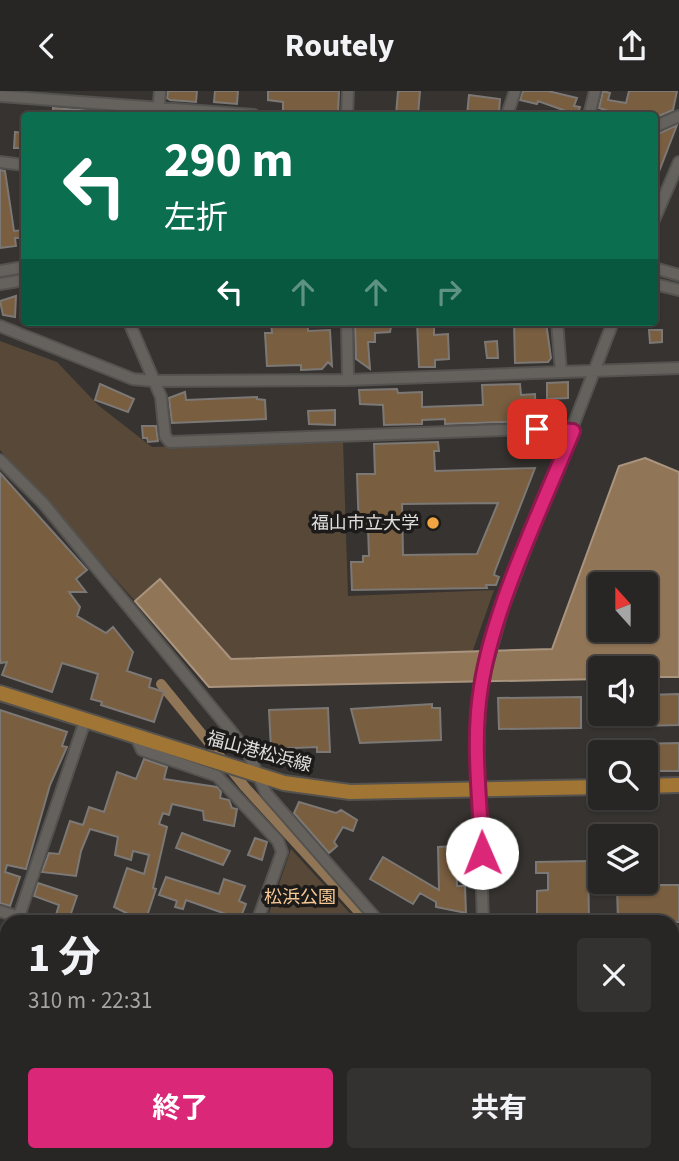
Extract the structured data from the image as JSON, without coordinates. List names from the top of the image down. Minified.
{"streets":{"main road":["福山港松浜線"]},"parks":["松浜公園"],"places":["福山市立大学"],"north":"top","page":{"header":"Routely","turn":["290 m","左折"],"heading":["1 分","310 m · 22:31"],"buttons":["終了","共有"]}}
